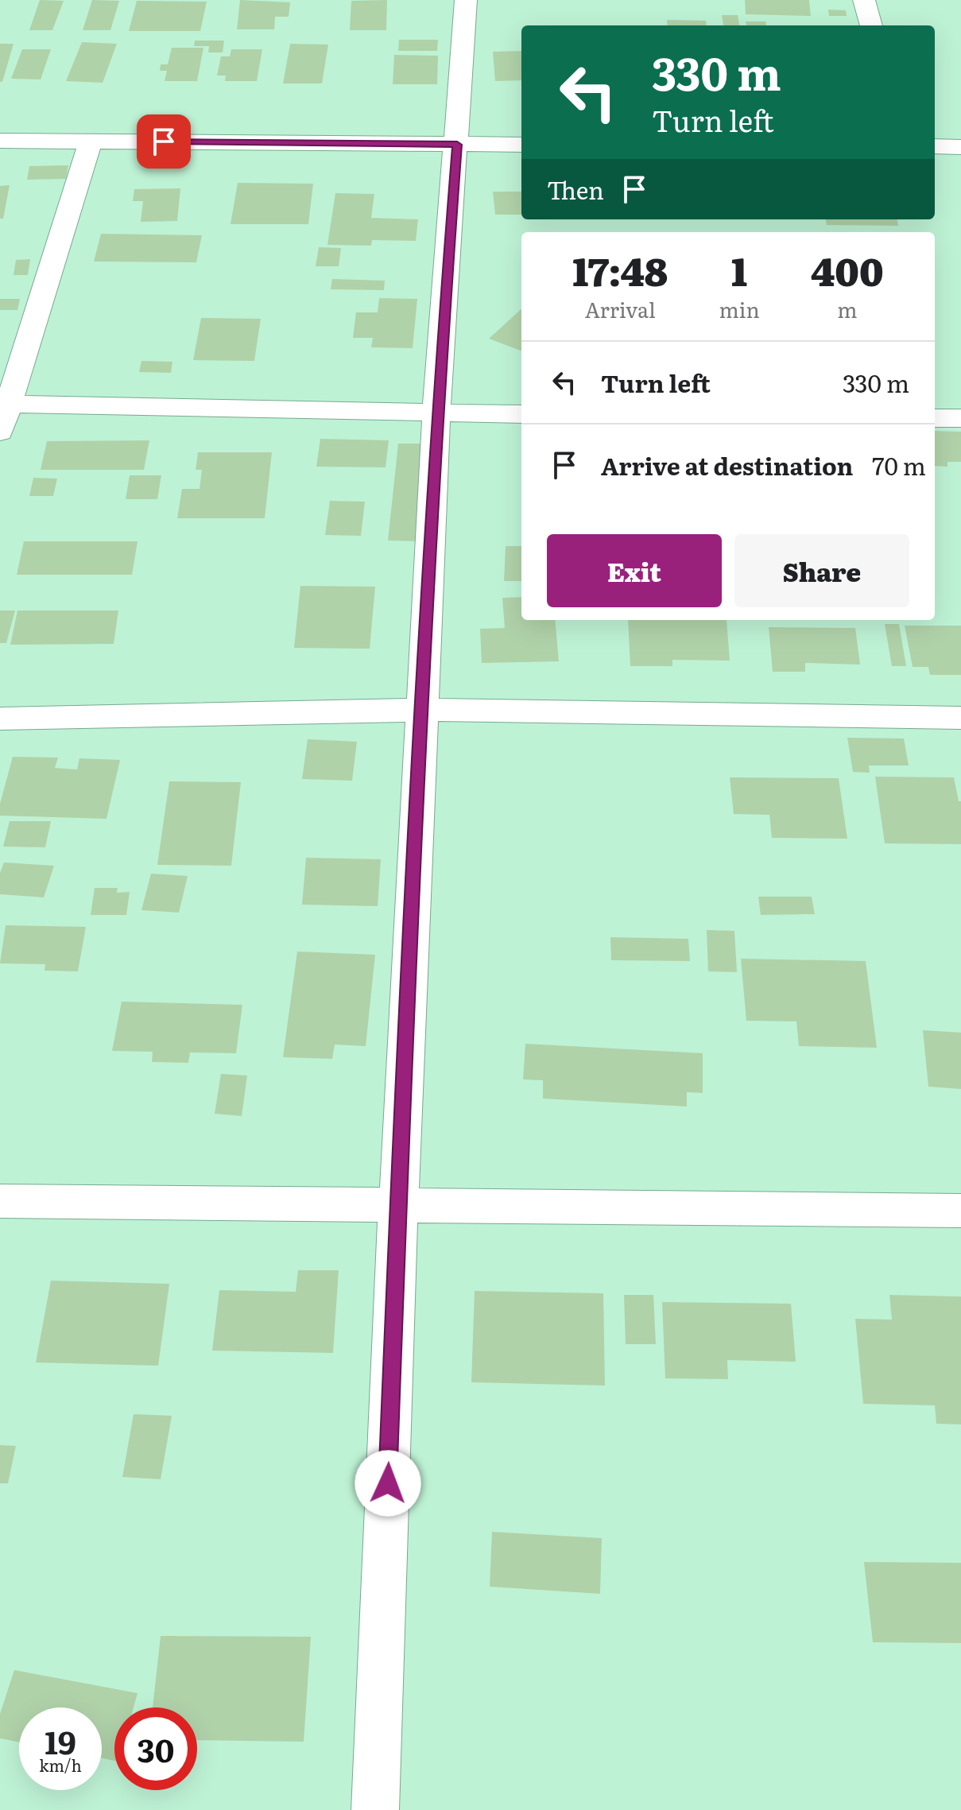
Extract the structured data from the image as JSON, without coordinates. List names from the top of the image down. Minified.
{"page":{"turn":["330 m","Turn left"],"then":"Then","eta":["17:48","Arrival","1","min","400","m"],"list":[{"name":"Turn left","value":"330 m"},{"name":"Arrive at destination","value":"70 m"}],"buttons":["Exit","Share"],"speed":"19 km/h","limit":"30"}}
